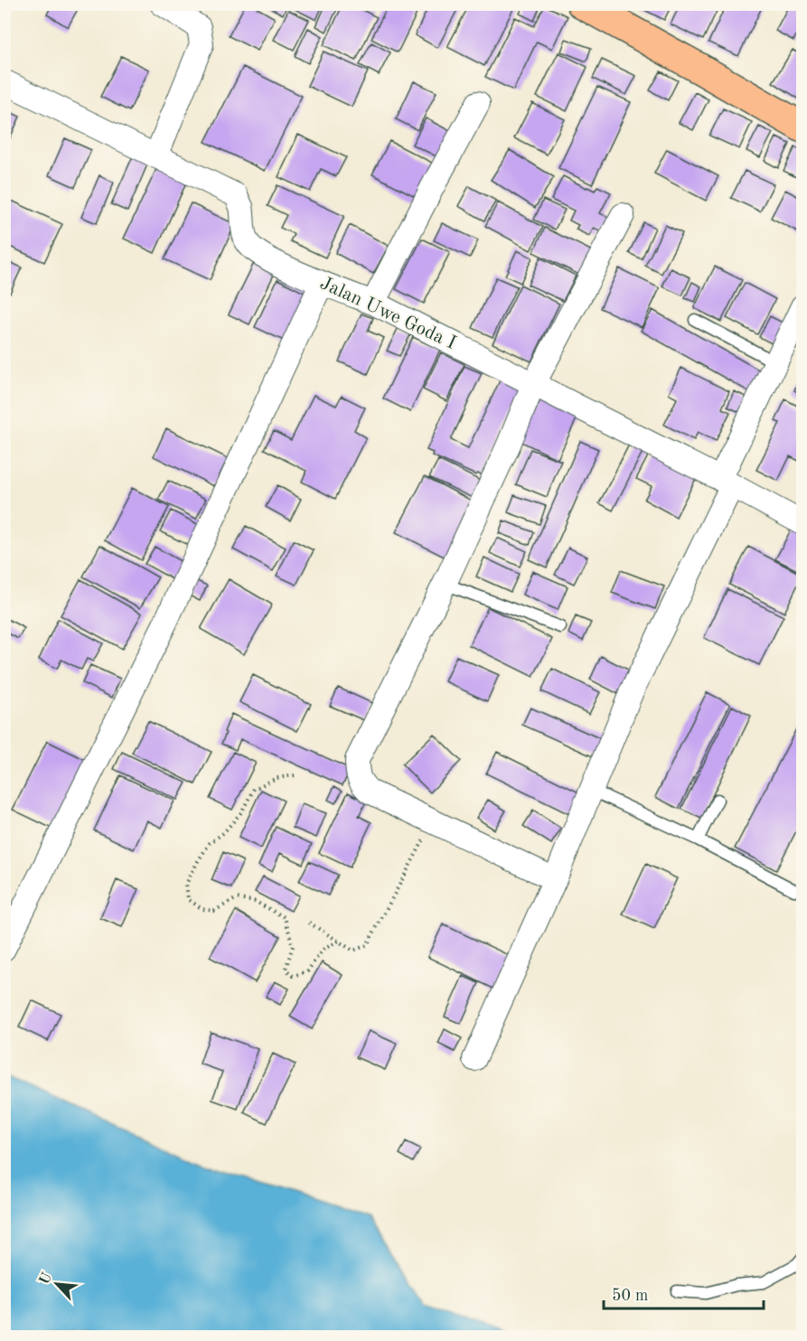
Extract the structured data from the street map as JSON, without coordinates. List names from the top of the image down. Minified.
{"streets":{"street":["Jalan Uwe Goda I"]},"scale_bar":"50 m","north":"top left"}
